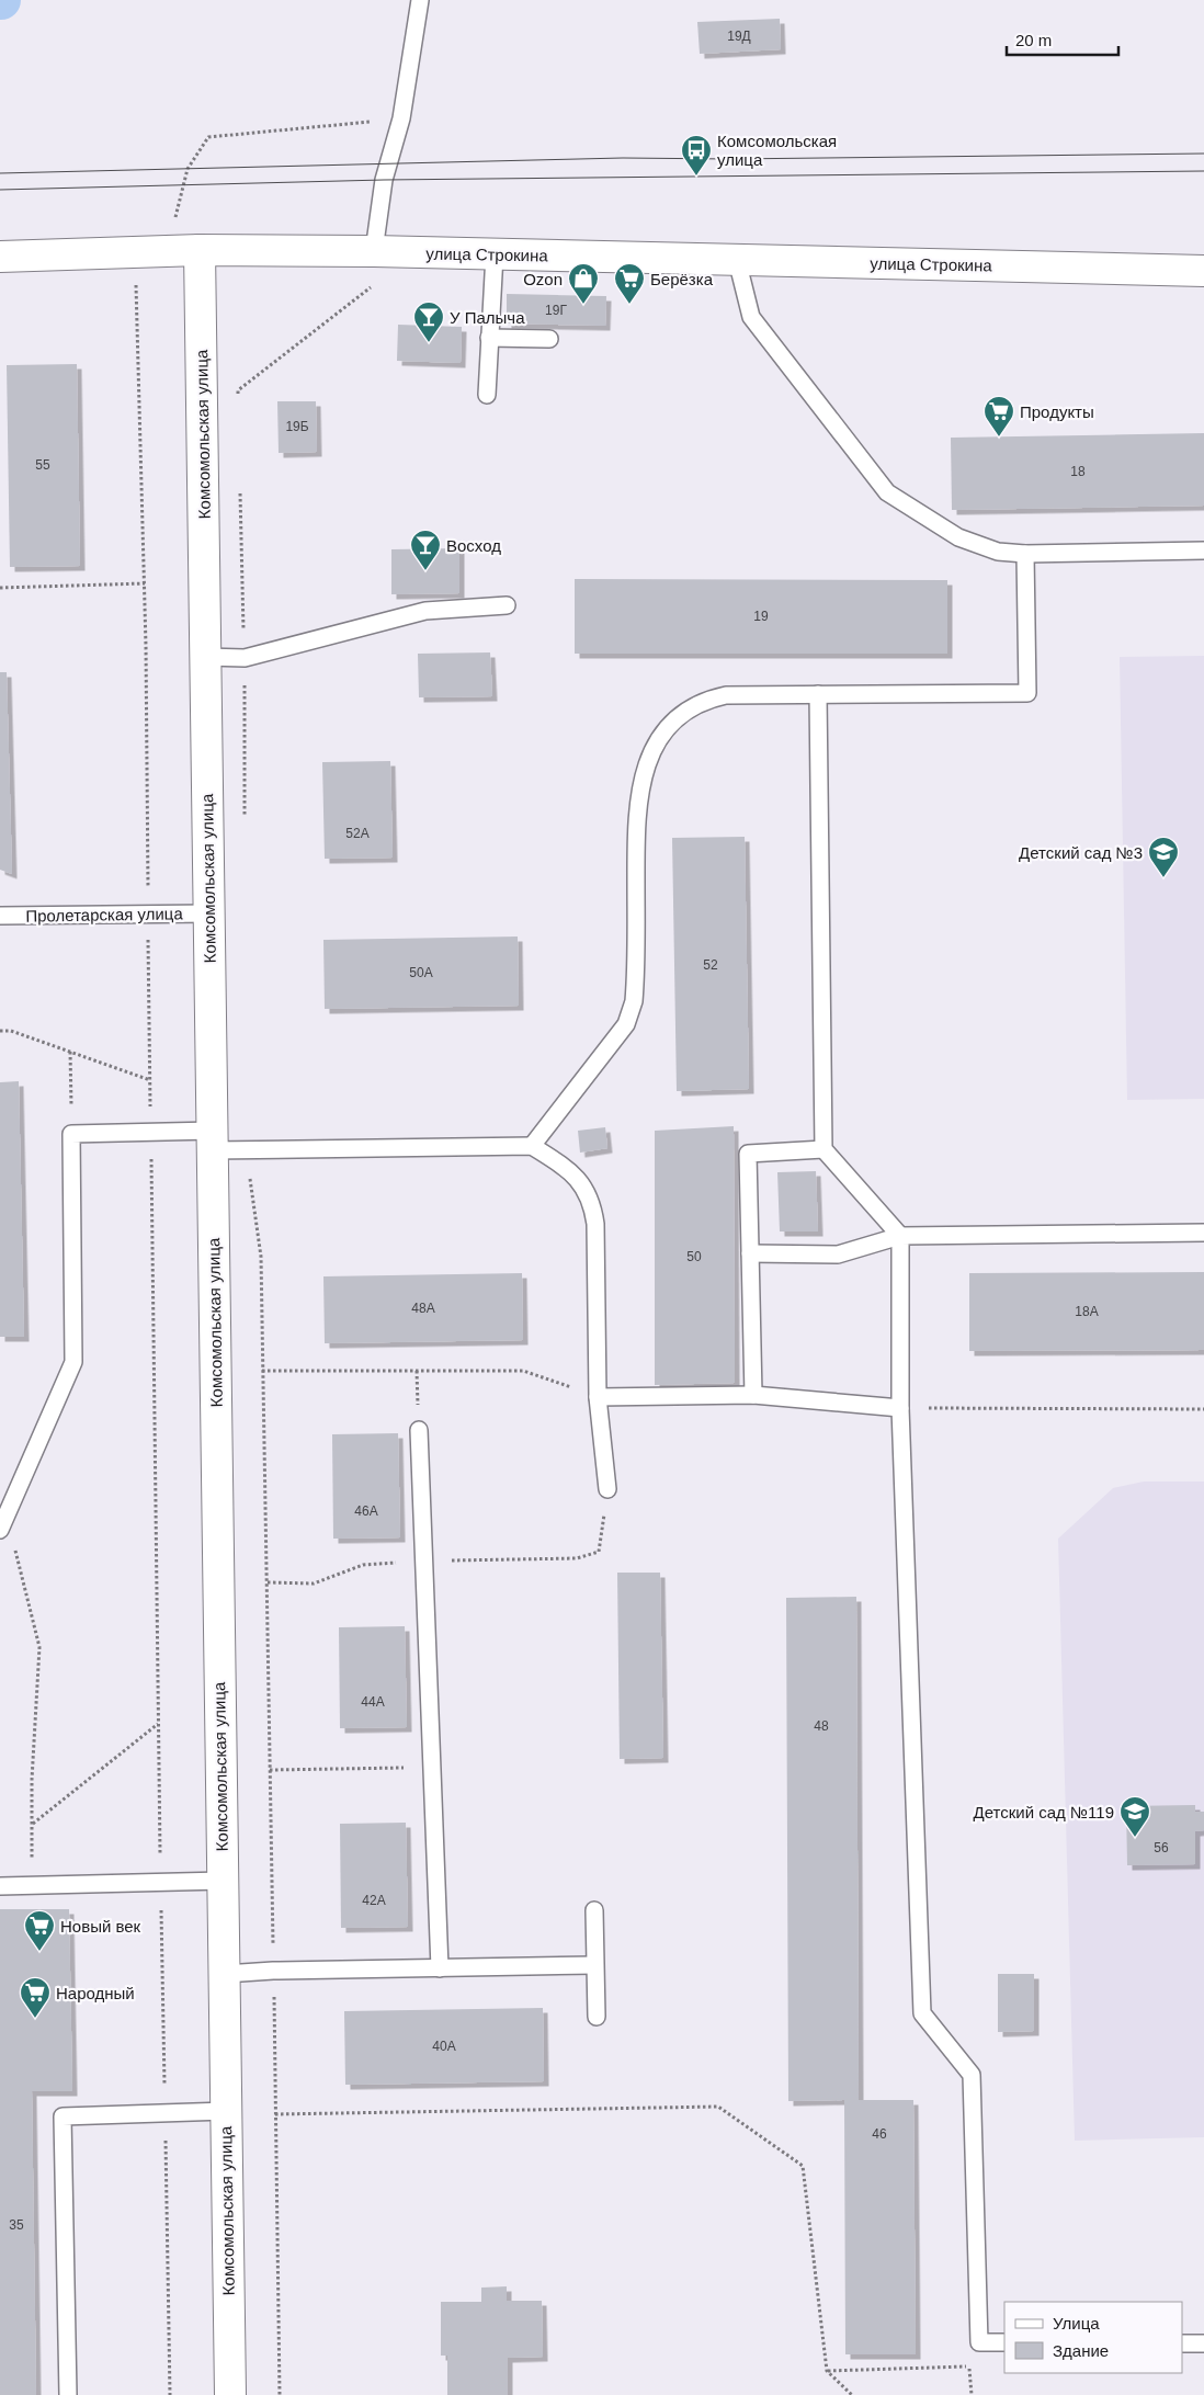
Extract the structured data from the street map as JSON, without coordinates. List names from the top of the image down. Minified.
{"streets":{"street":["улица Строкина","Комсомольская улица"],"lane":["Пролетарская улица"]},"crossings":[["улица Строкина","Комсомольская улица"],["Комсомольская улица","Пролетарская улица"]],"places":{"bus stop":["Комсомольская улица"],"shop":["Ozon"],"supermarket":["Берёзка","Продукты","Новый век","Народный"],"bar":["У Палыча","Восход"],"school or university":["Детский сад №3","Детский сад №119"]},"house_numbers":["19Д","19Г","19Б","55","18","19","52А","52","50А","50","48А","18А","46А","44А","48","56","42А","40А","46","35"],"legend":["Улица","Здание"],"scale_bar":"20 m"}
